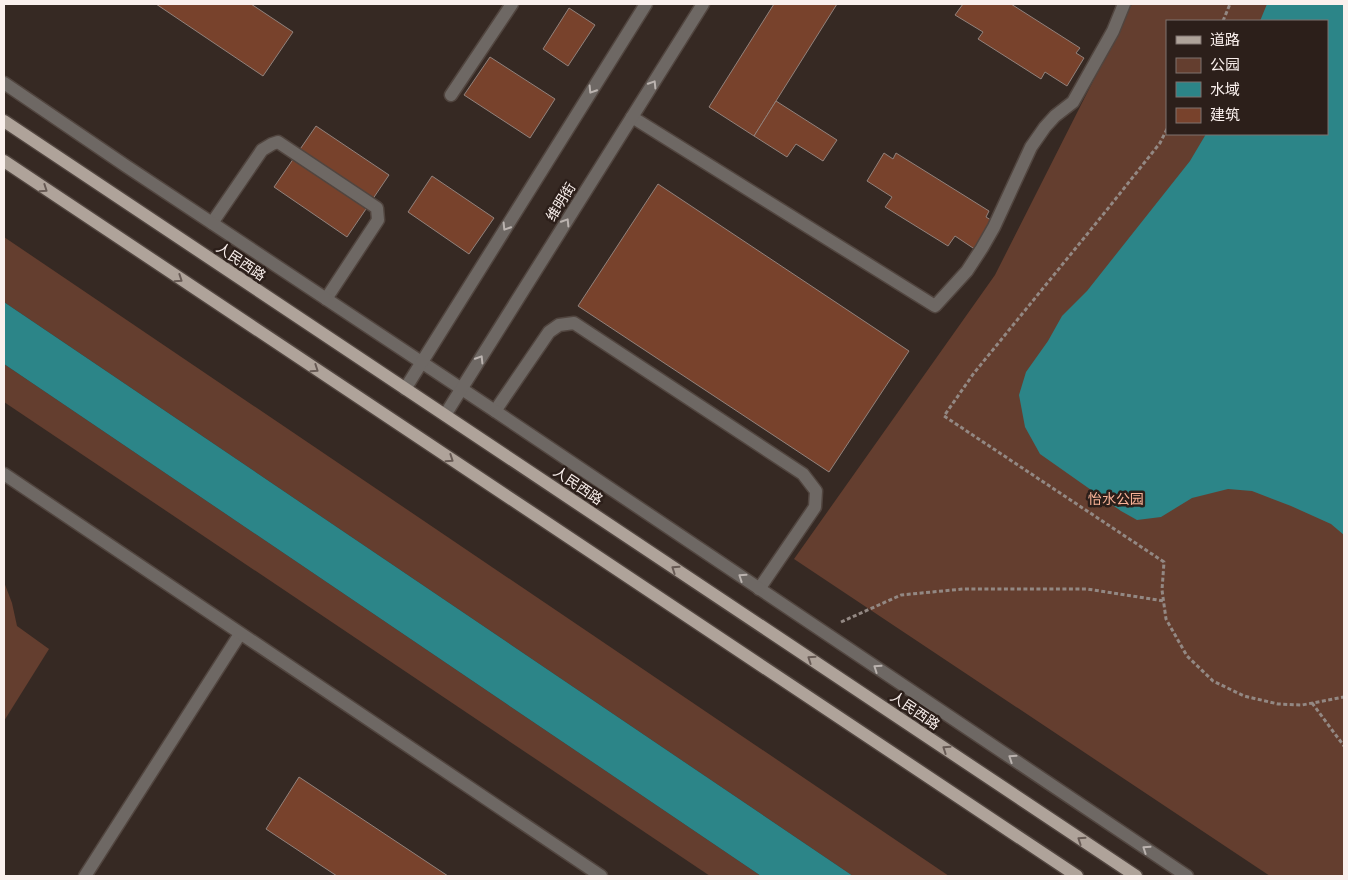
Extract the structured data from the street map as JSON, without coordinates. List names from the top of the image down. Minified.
{"streets":{"main road":["人民西路"],"street":["维明街"]},"crossings":[["维明街","人民西路"]],"parks":["怡水公园"],"legend":["道路","公园","水域","建筑"]}
